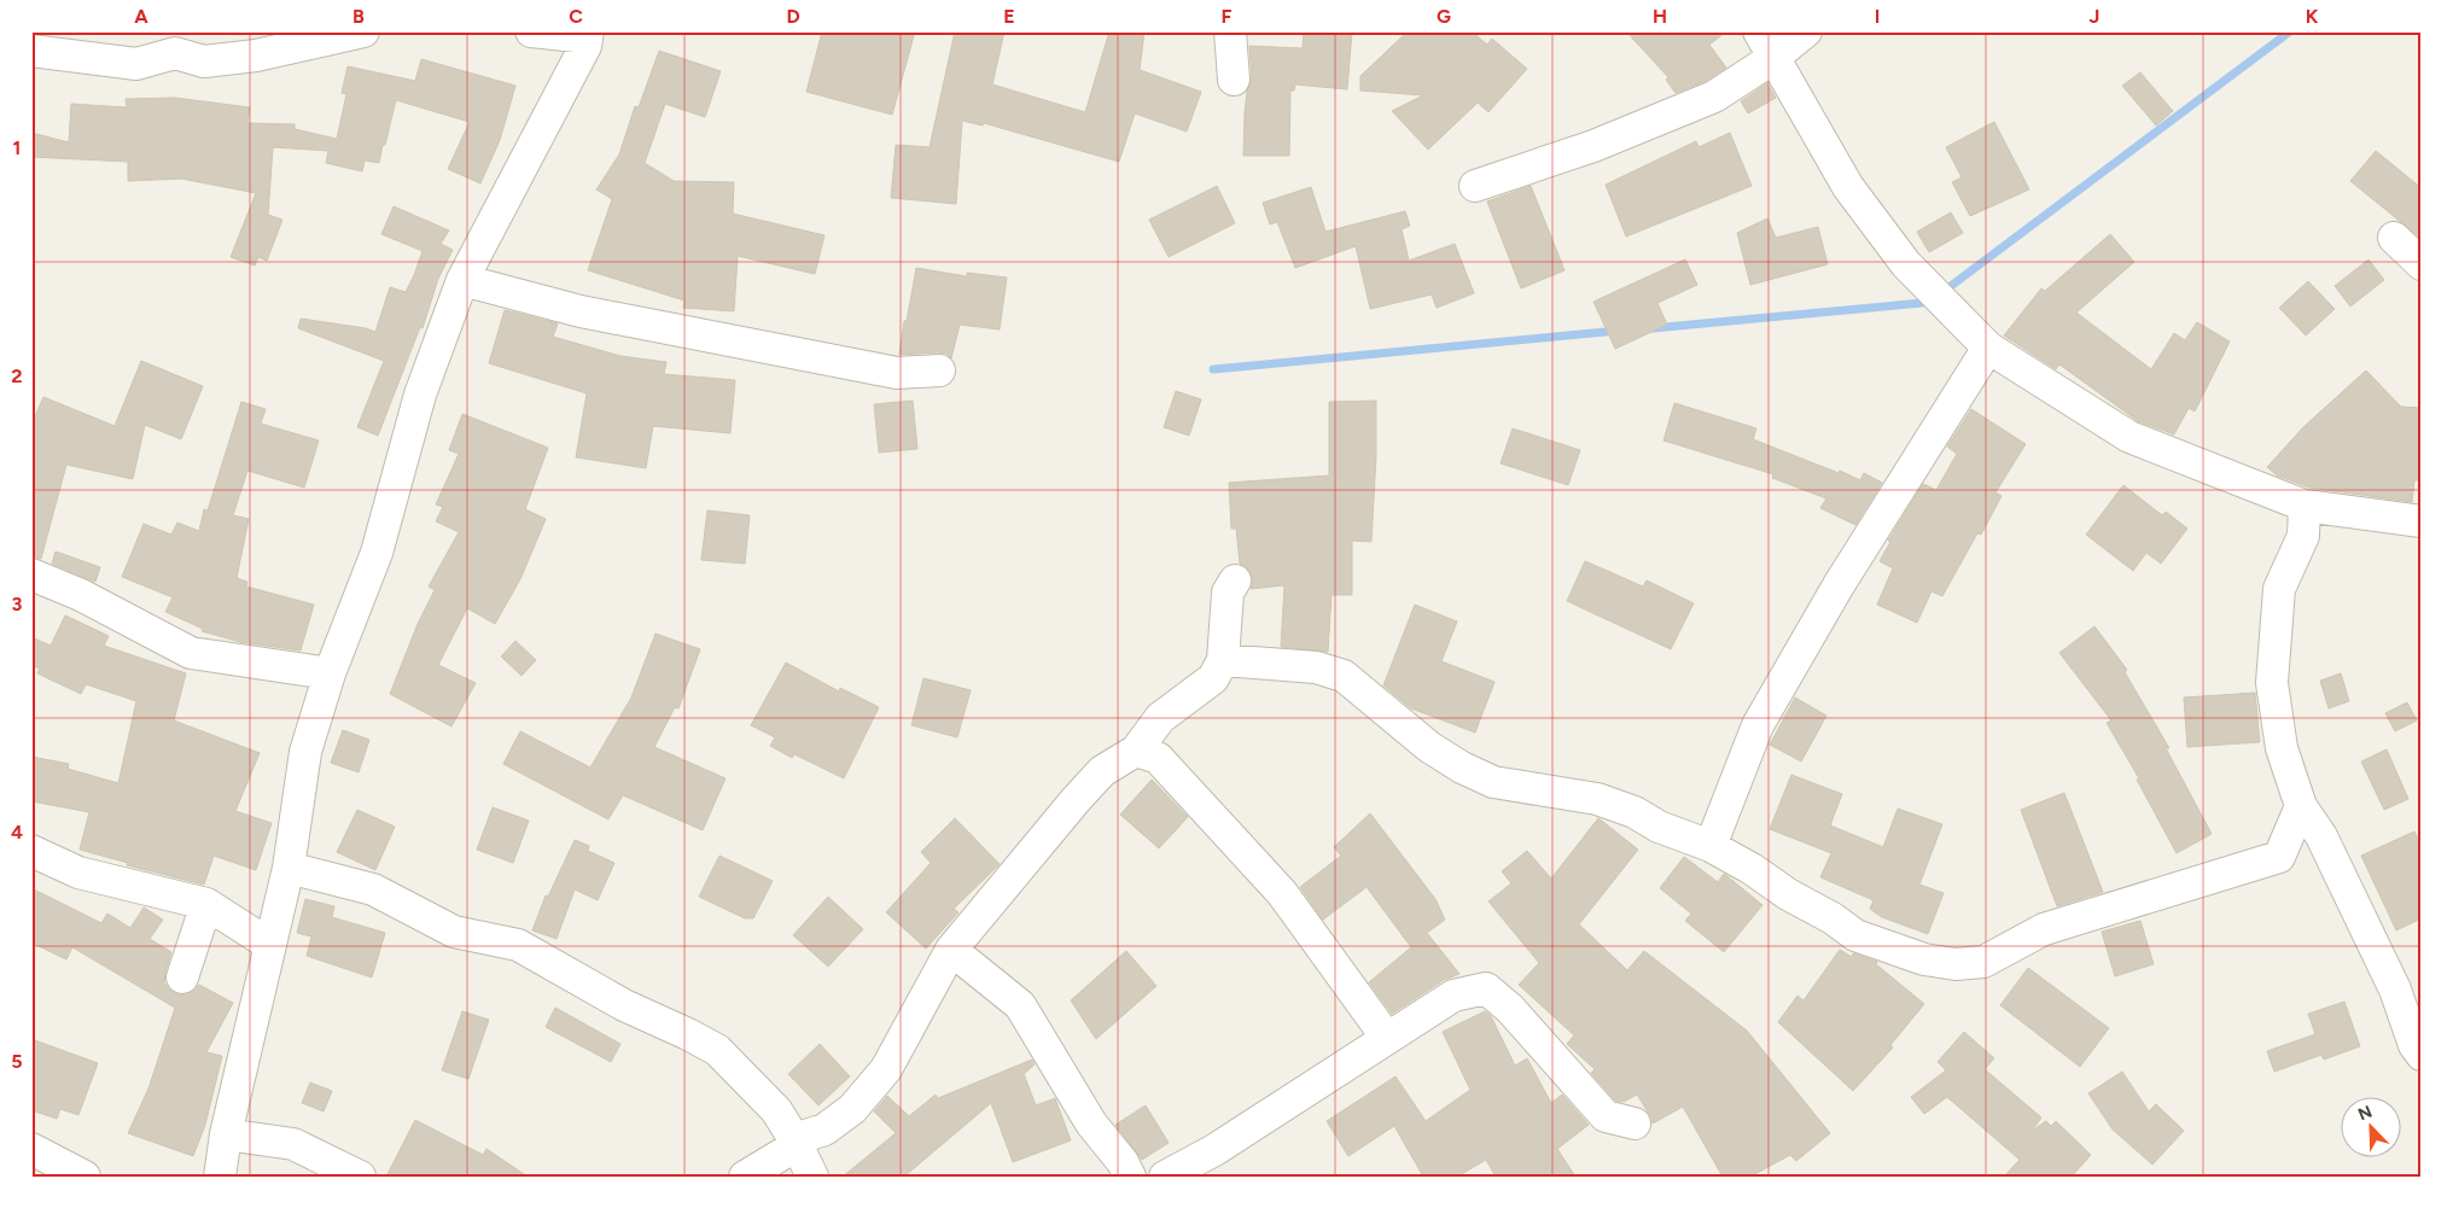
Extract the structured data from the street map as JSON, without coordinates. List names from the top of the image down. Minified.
{"north":"top left","grid":{"columns":["A","B","C","D","E","F","G","H","I","J","K"],"rows":["1","2","3","4","5"]}}
